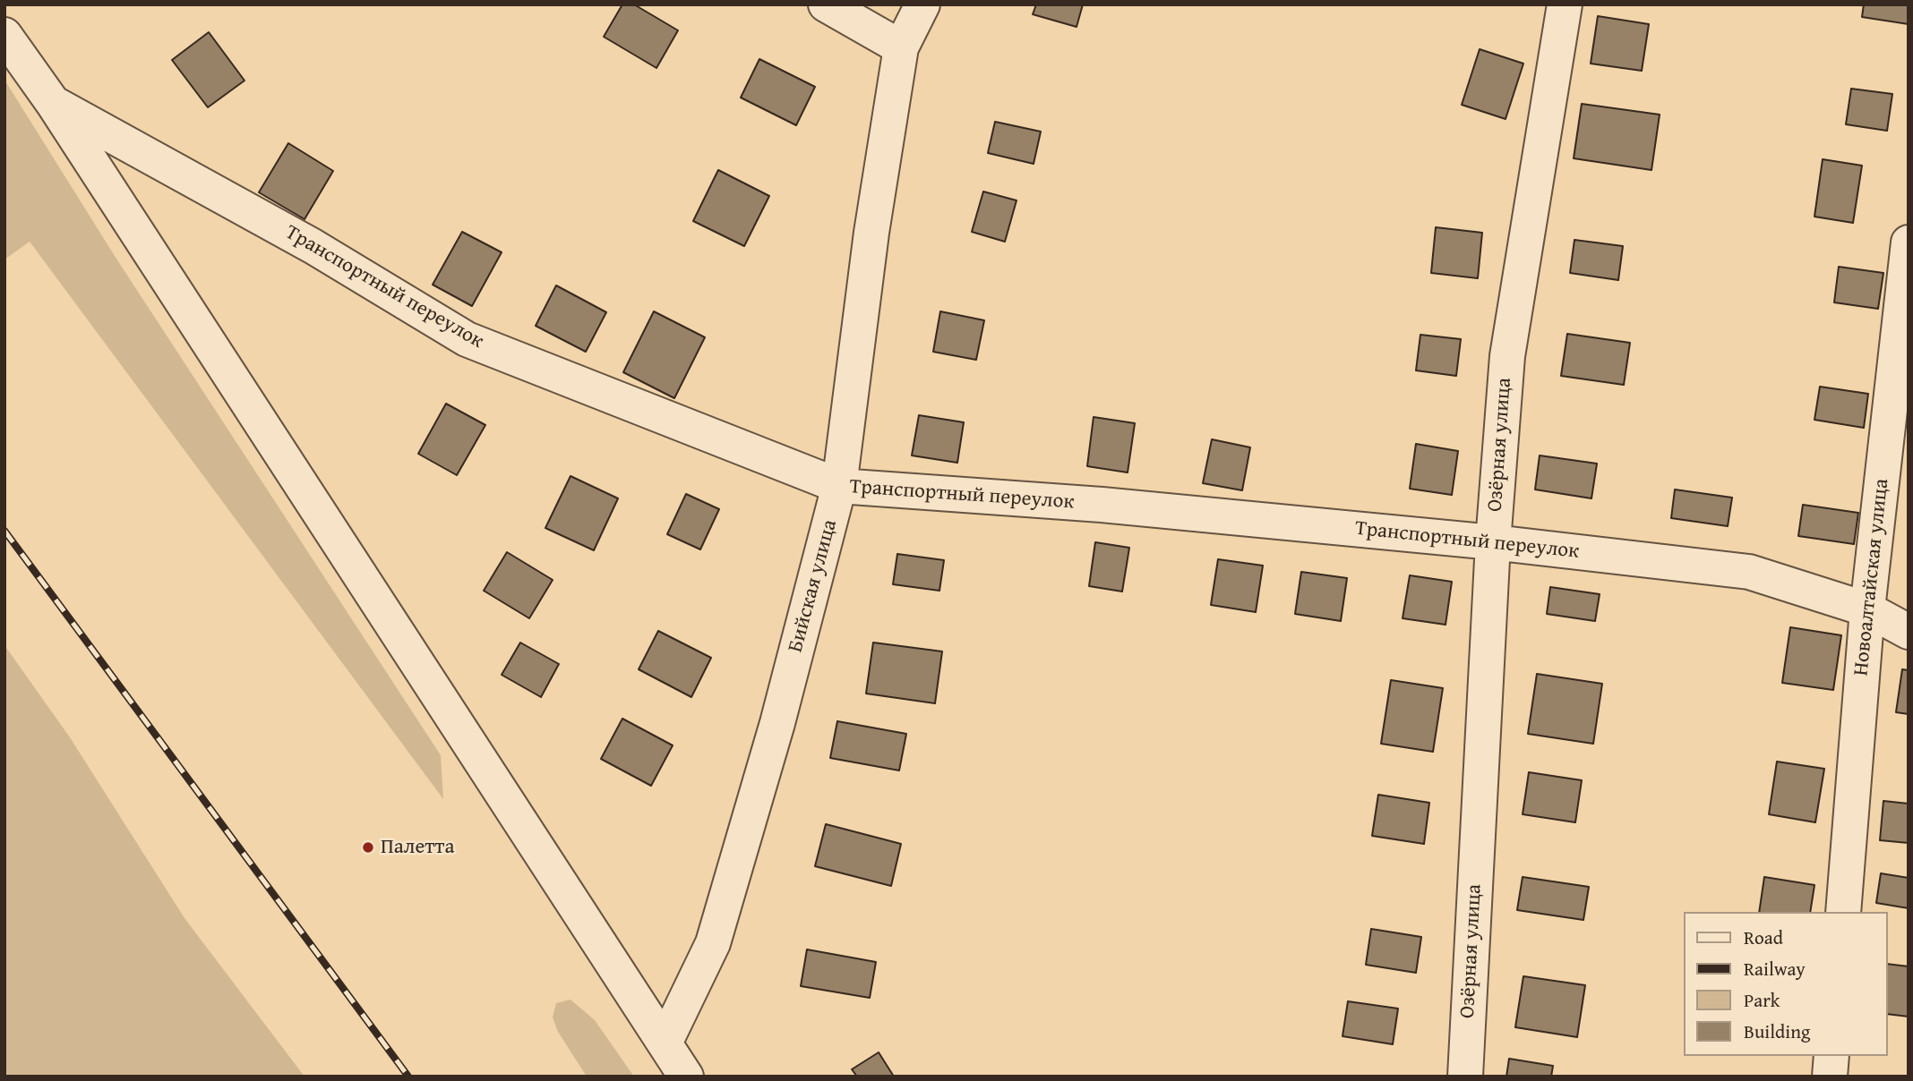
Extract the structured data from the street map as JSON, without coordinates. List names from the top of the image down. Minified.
{"streets":{"street":["Транспортный переулок","Озёрная улица","Новоалтайская улица","Бийская улица"]},"crossings":[["Транспортный переулок","Озёрная улица"],["Транспортный переулок","Новоалтайская улица"],["Транспортный переулок","Бийская улица"]],"places":["Палетта"],"legend":["Road","Railway","Park","Building"]}
